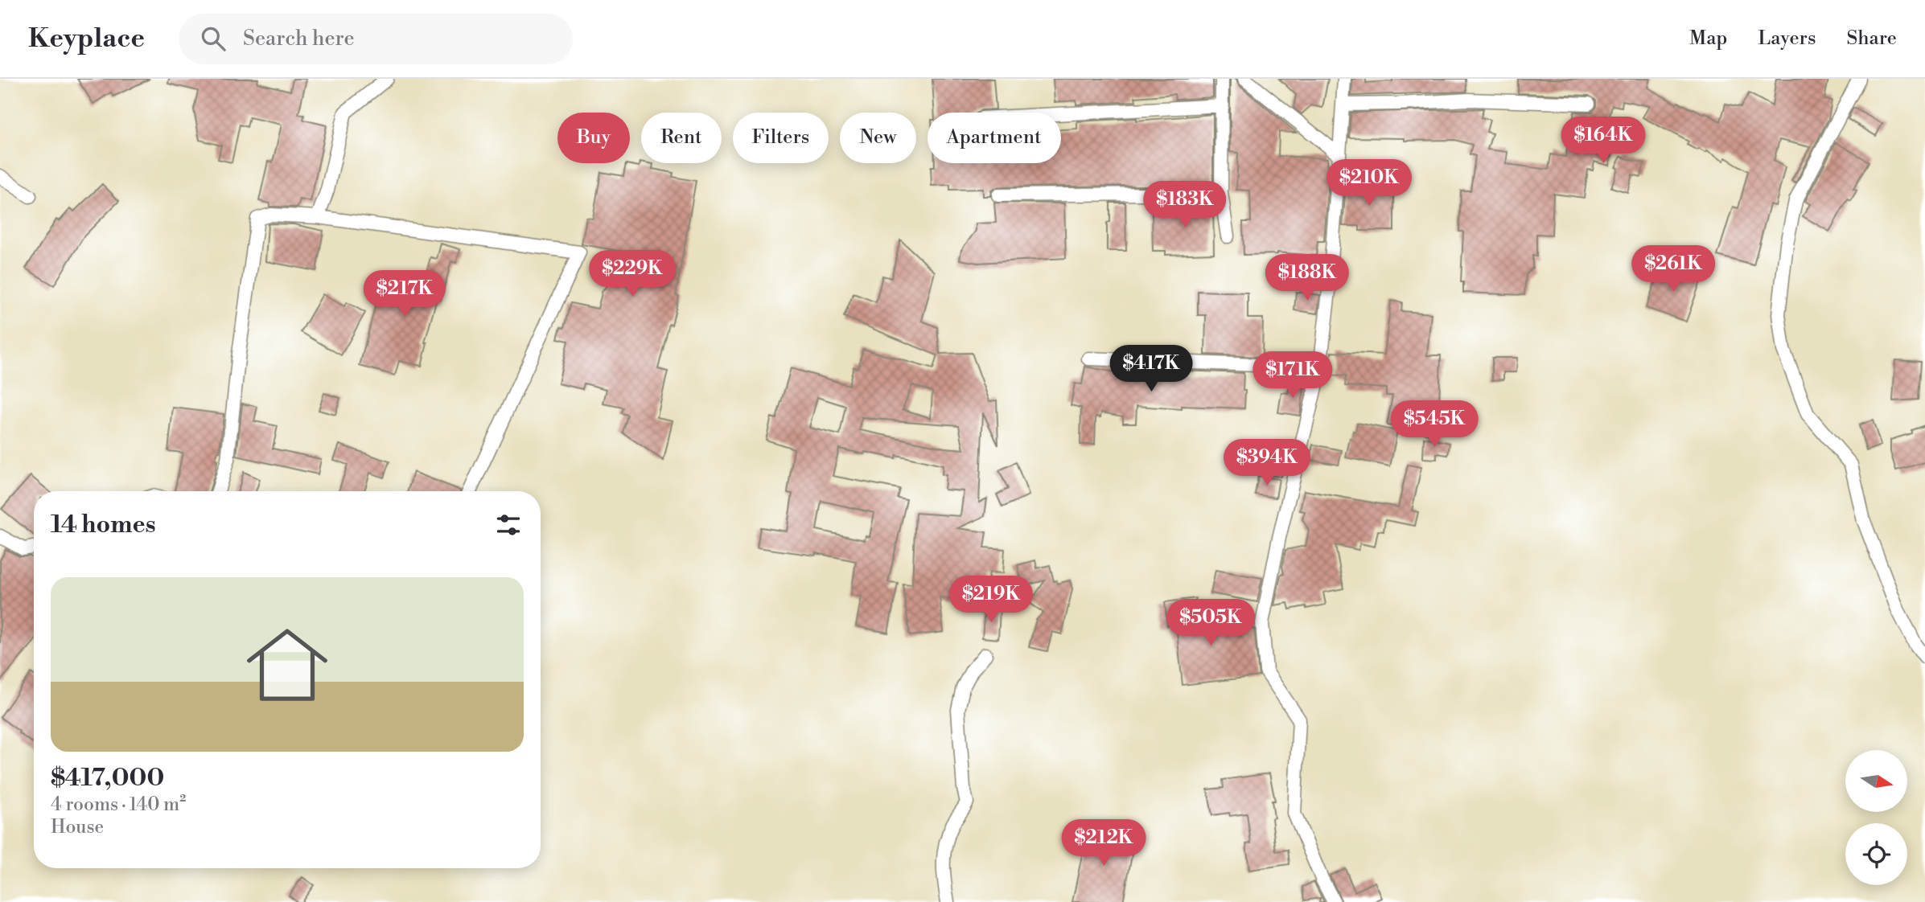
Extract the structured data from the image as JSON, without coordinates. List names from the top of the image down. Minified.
{"north":"right","page":{"header":"Keyplace","search":"Search here","nav":["Map","Layers","Share"],"chip":["Buy","Rent","Filters","New","Apartment"],"price":["$164K","$210K","$183K","$261K","$229K","$188K","$217K","$417K","$171K","$545K","$394K","$219K","$505K","$212K"],"heading":"14 homes","list":[{"name":"$417,000","note":"4 rooms · 140 m² · House"}]}}
